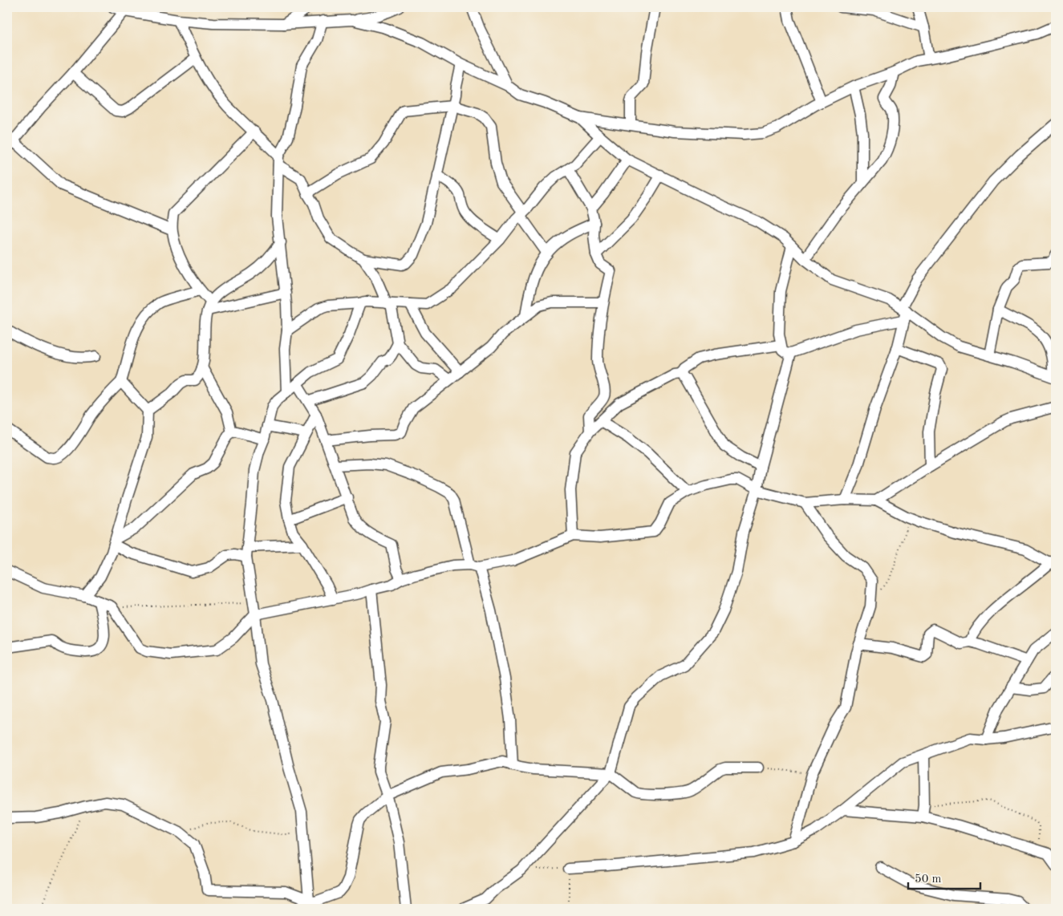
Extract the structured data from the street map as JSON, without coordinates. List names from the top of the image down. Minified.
{"scale_bar":"50 m"}
